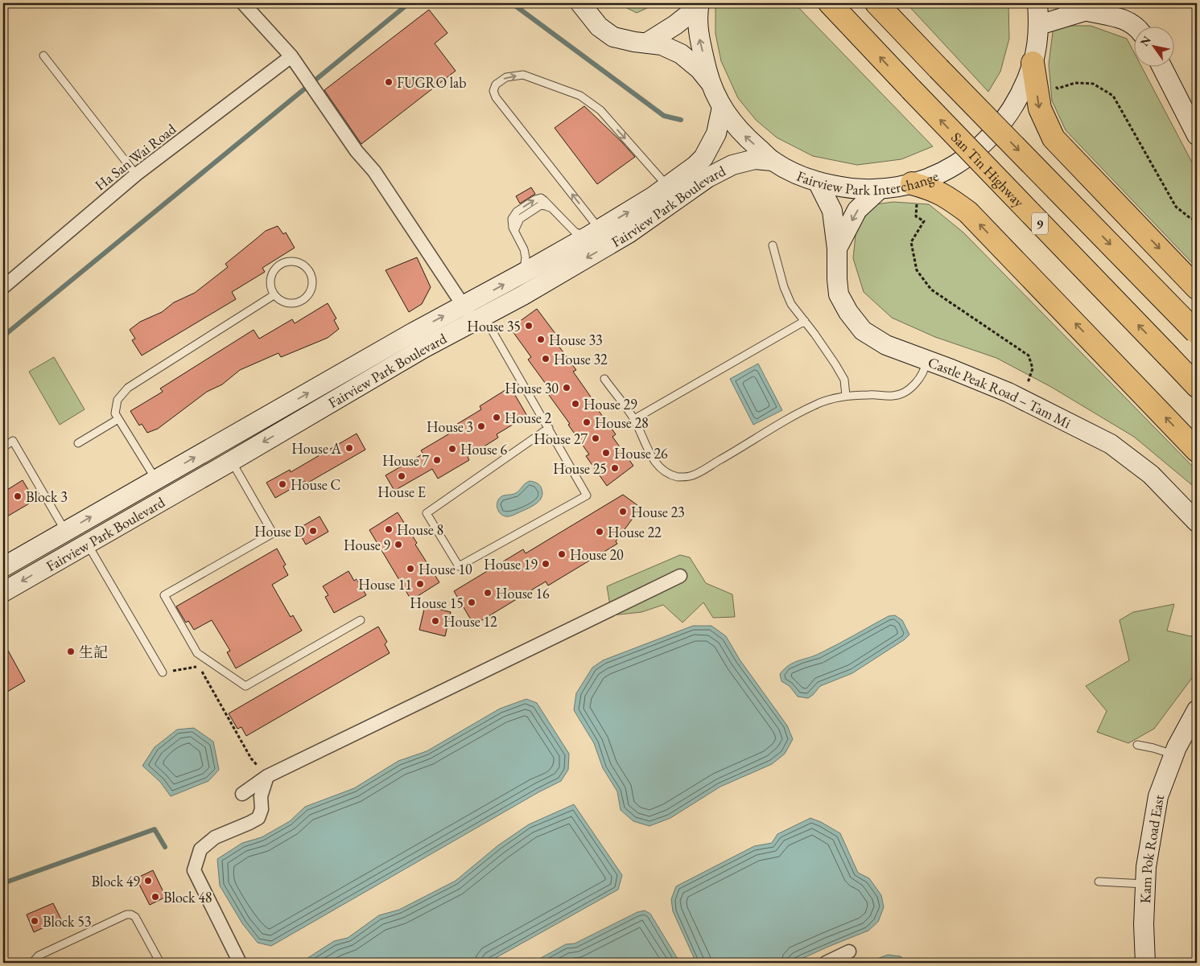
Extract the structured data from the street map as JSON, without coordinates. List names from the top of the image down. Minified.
{"streets":{"highway":["San Tin Highway","9"],"street":["Ha San Wai Road","Fairview Park Interchange","Fairview Park Boulevard","Castle Peak Road – Tam Mi","Kam Pok Road East"]},"crossings":[["Fairview Park Interchange","Fairview Park Boulevard"],["Fairview Park Interchange","Castle Peak Road – Tam Mi"]],"places":["FUGRO lab","House 35","House 33","House 32","House 30","House 29","House 2","House 28","House 3","House 27","House A","House 6","House 26","House 7","House 25","House E","House C","Block 3","House 23","House 8","House D","House 22","House 9","House 20","House 19","House 10","House 11","House 16","House 15","House 12","生記","Block 49","Block 48","Block 53"],"north":"top left"}
